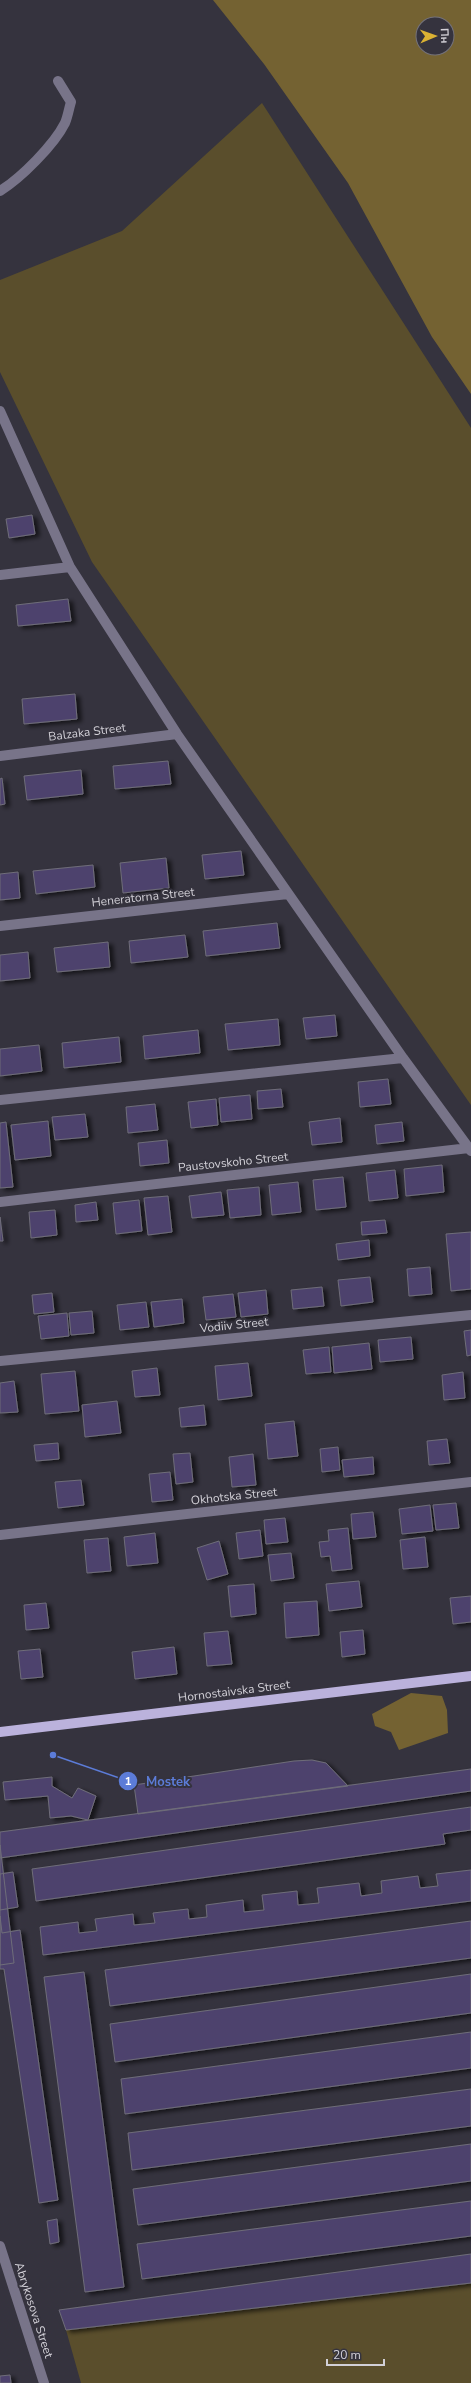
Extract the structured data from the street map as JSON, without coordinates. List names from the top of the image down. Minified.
{"streets":{"main road":["Hornostaivska Street"],"street":["Balzaka Street","Heneratorna Street","Paustovskoho Street","Vodiiv Street","Okhotska Street","Abrykosova Street"]},"places":["Mostek"],"scale_bar":"20 m","north":"right"}
